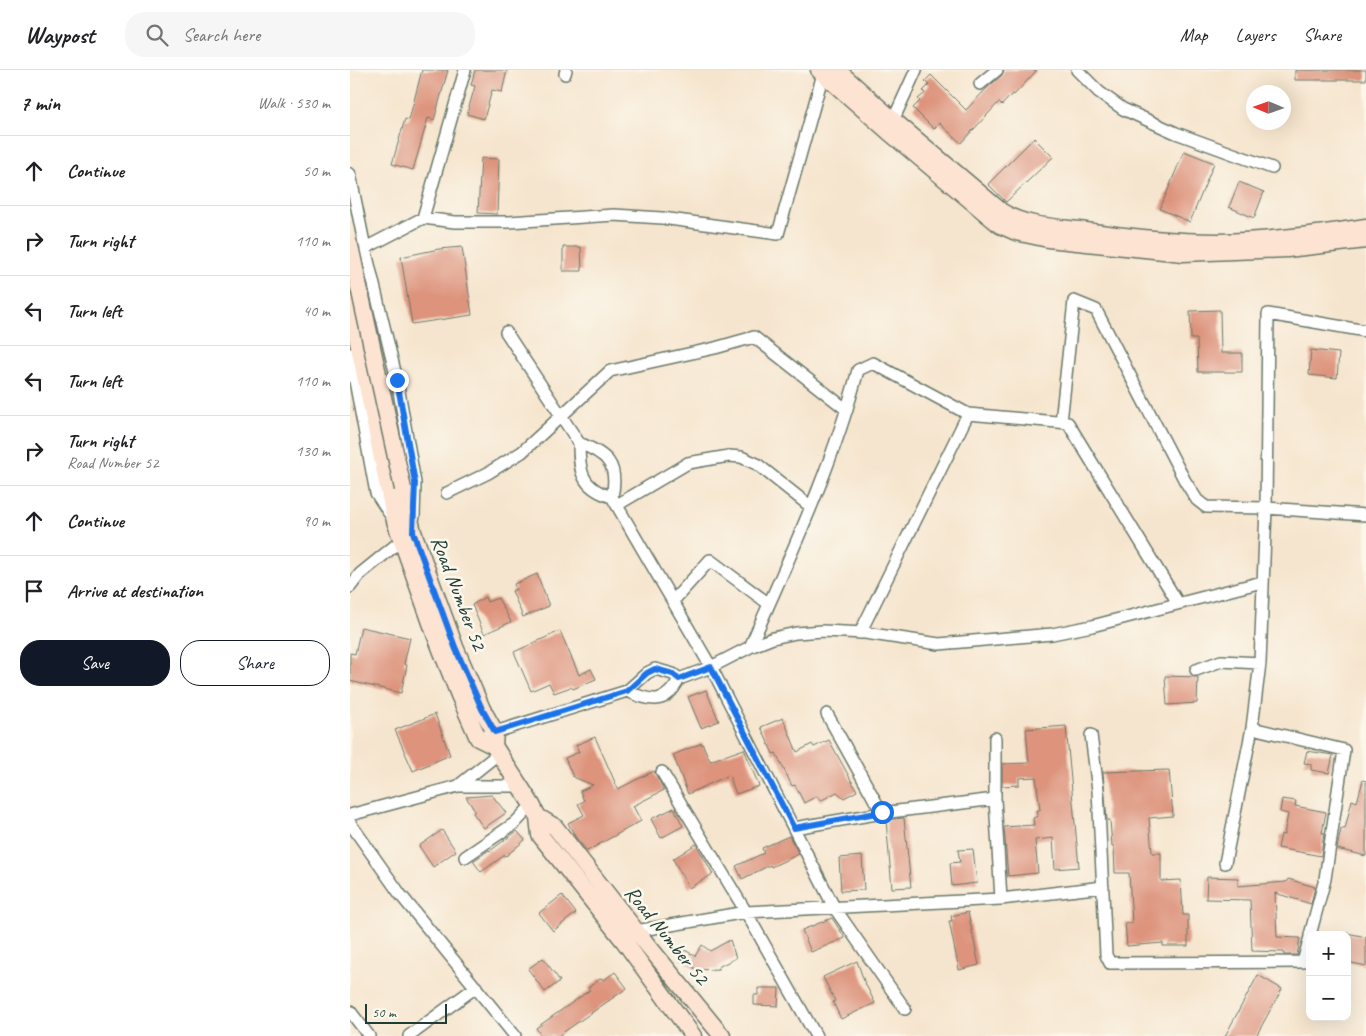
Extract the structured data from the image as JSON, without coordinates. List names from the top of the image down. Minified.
{"streets":{"main road":["Road Number 52"]},"scale_bar":"50 m","north":"left","page":{"header":"Waypost","search":"Search here","nav":["Map","Layers","Share"],"heading":["7 min","Walk · 530 m"],"list":[["Continue","50 m"],["Turn right","110 m"],["Turn left","40 m"],["Turn left","110 m"],["Turn right","Road Number 52","130 m"],["Continue","90 m"],"Arrive at destination"],"buttons":["Save","Share"],"map_buttons":["+","−"],"scale":"50 m"}}
